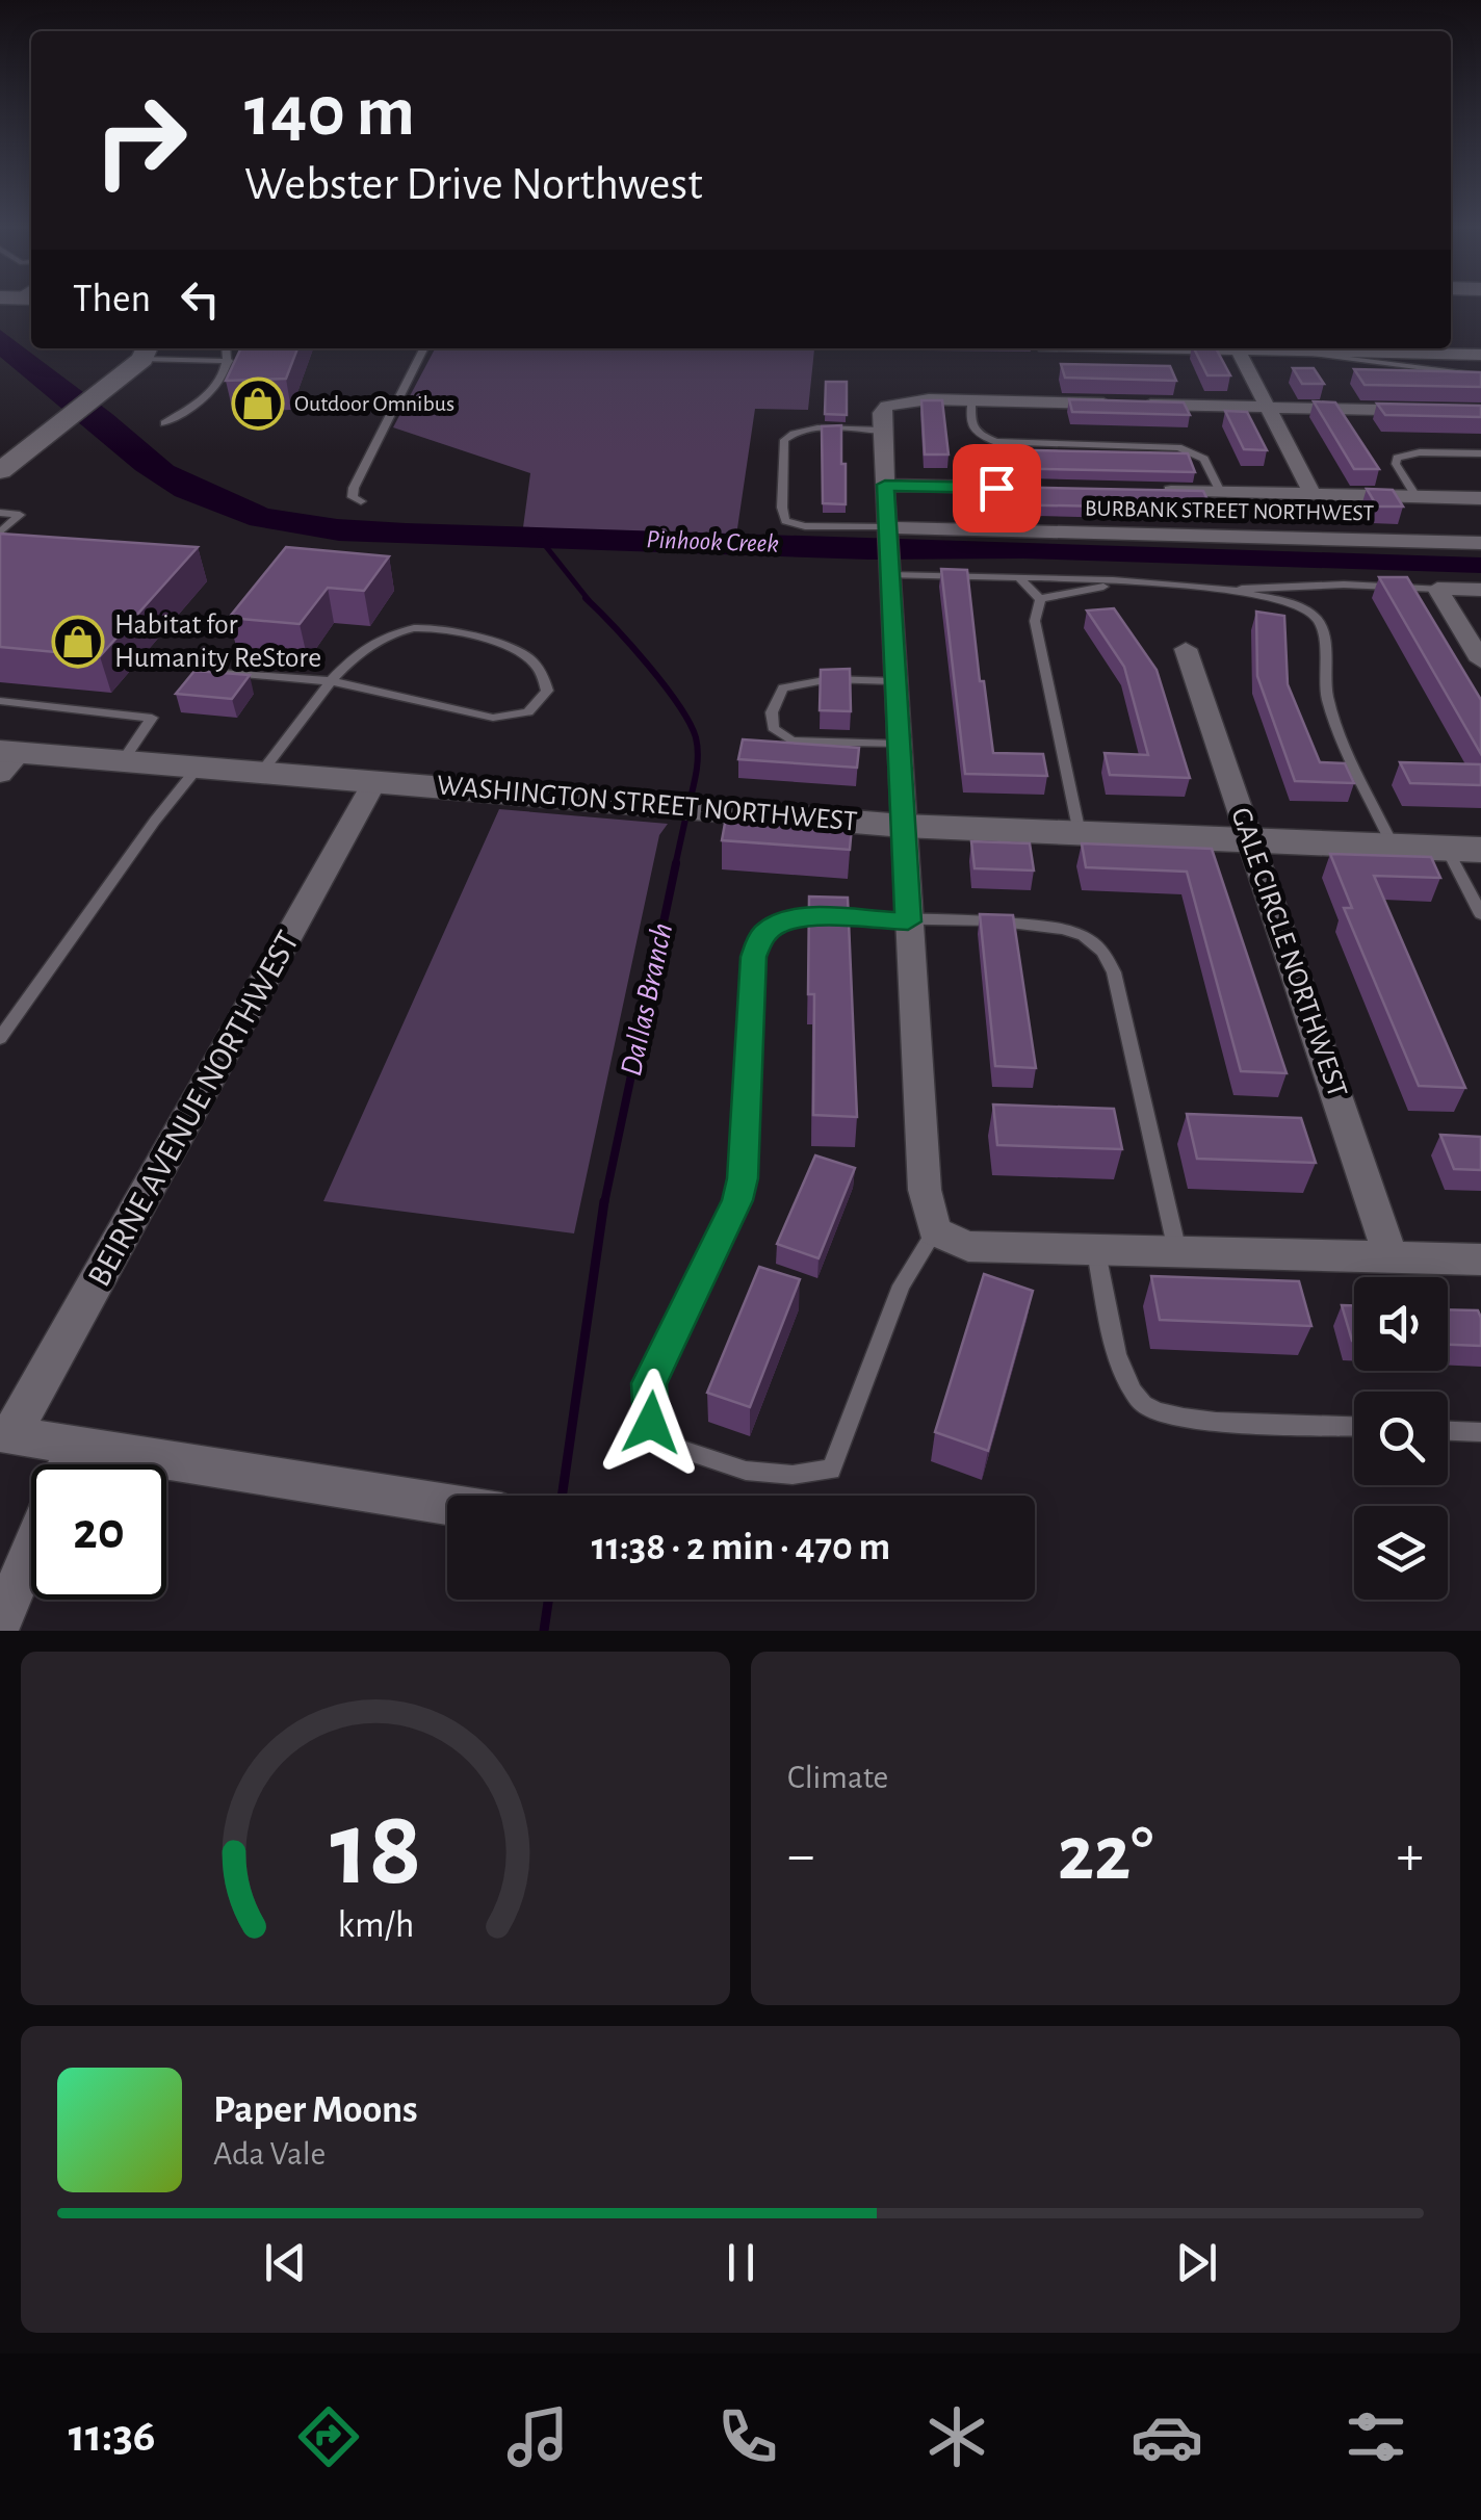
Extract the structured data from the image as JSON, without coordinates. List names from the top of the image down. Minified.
{"streets":{"main road":["WASHINGTON STREET NORTHWEST"],"street":["BURBANK STREET NORTHWEST","GALE CIRCLE NORTHWEST","BEIRNE AVENUE NORTHWEST"]},"crossings":[["WASHINGTON STREET NORTHWEST","GALE CIRCLE NORTHWEST"],["WASHINGTON STREET NORTHWEST","BEIRNE AVENUE NORTHWEST"]],"water":["Pinhook Creek","Dallas Branch"],"places":{"shop":["Outdoor Omnibus","Habitat for Humanity ReStore"]},"page":{"turn":["140 m","Webster Drive Northwest"],"then":"Then","limit":"20","trip":"11:38 · 2 min · 470 m","tile":"Climate","heat":["−","22°","+"],"song":["Paper Moons","Ada Vale"],"tabs":"11:36","gauge":["18","km/h"]}}
